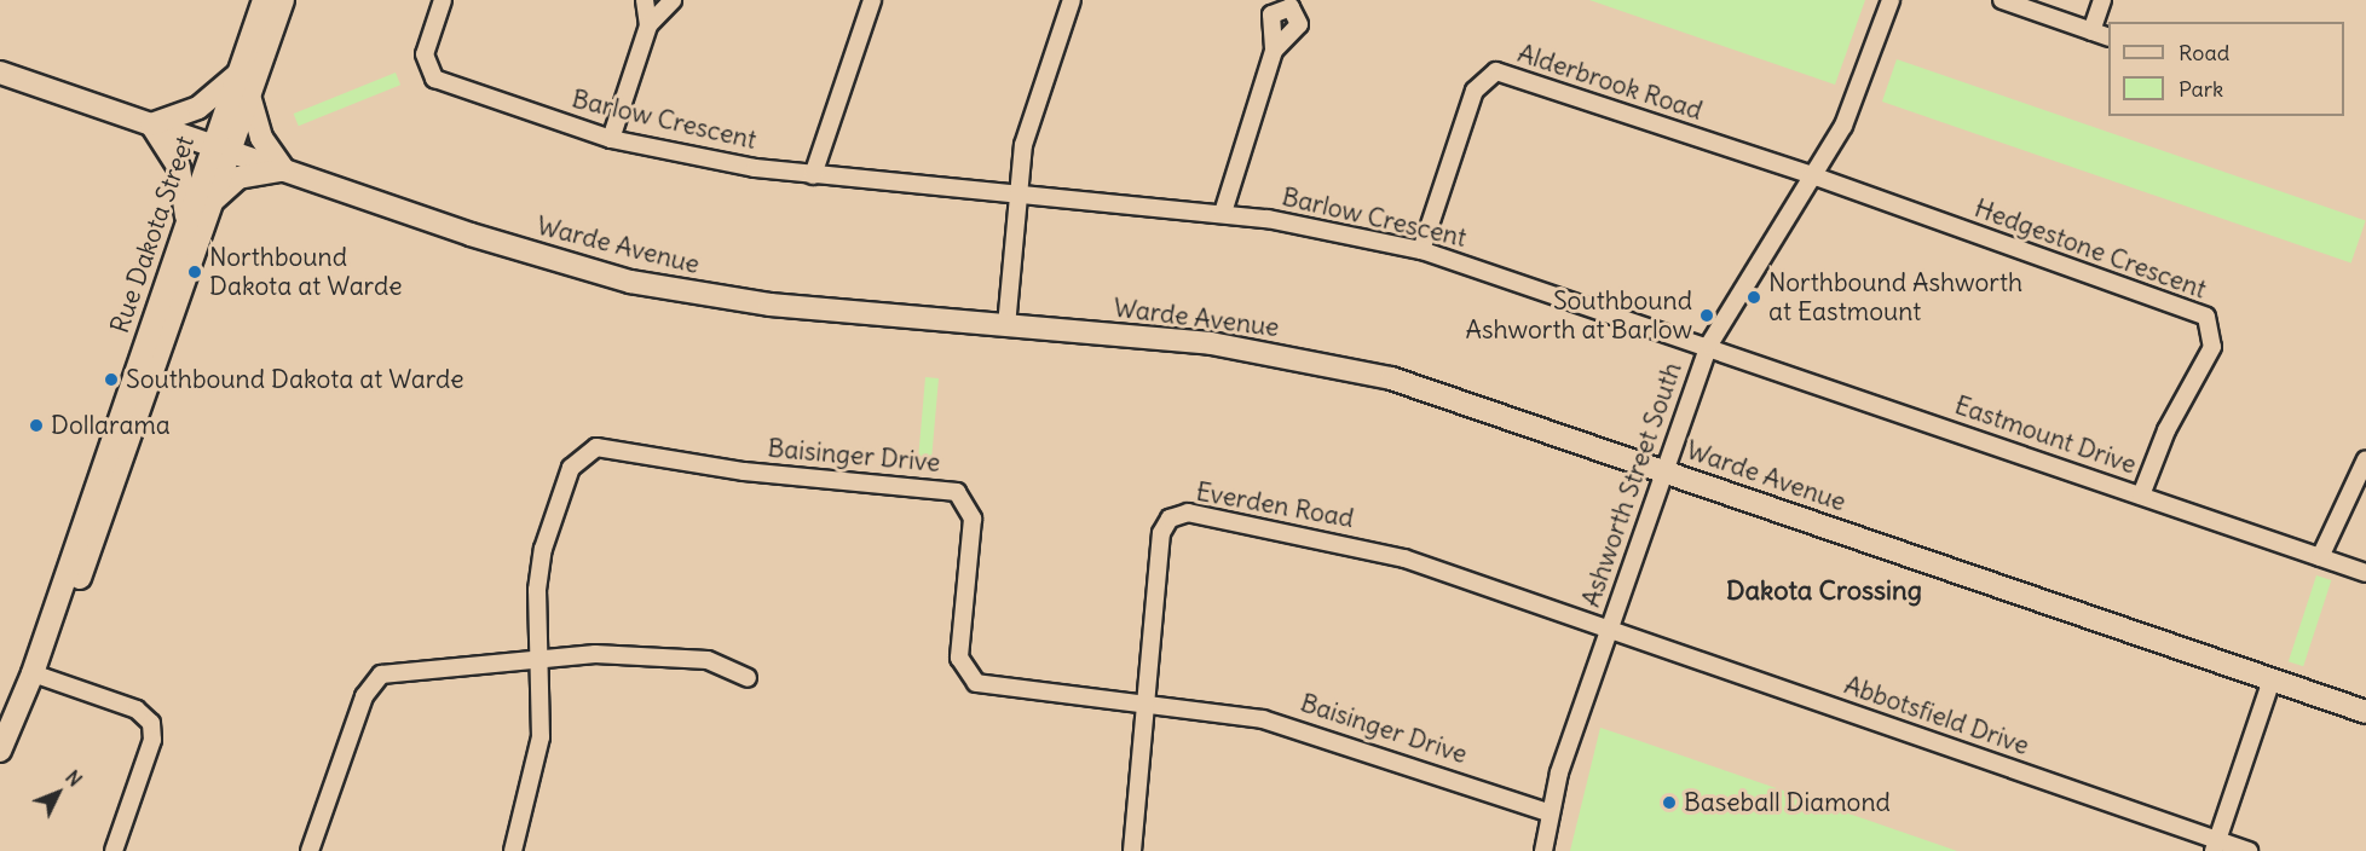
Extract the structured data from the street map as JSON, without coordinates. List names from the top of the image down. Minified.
{"streets":{"main road":["Rue Dakota Street","Warde Avenue"],"street":["Alderbrook Road","Barlow Crescent","Hedgestone Crescent","Eastmount Drive","Baisinger Drive","Ashworth Street South","Everden Road","Abbotsfield Drive"]},"crossings":[["Alderbrook Road","Barlow Crescent"],["Alderbrook Road","Hedgestone Crescent"],["Alderbrook Road","Ashworth Street South"],["Barlow Crescent","Eastmount Drive"],["Barlow Crescent","Ashworth Street South"],["Rue Dakota Street","Warde Avenue"],["Warde Avenue","Ashworth Street South"],["Hedgestone Crescent","Eastmount Drive"],["Hedgestone Crescent","Ashworth Street South"],["Eastmount Drive","Ashworth Street South"],["Baisinger Drive","Ashworth Street South"],["Baisinger Drive","Everden Road"],["Ashworth Street South","Everden Road"],["Ashworth Street South","Abbotsfield Drive"],["Everden Road","Abbotsfield Drive"]],"districts":["Dakota Crossing"],"places":["Northbound Dakota at Warde","Northbound Ashworth at Eastmount","Southbound Ashworth at Barlow","Southbound Dakota at Warde","Dollarama","Baseball Diamond"],"legend":["Road","Park"],"north":"top right"}
